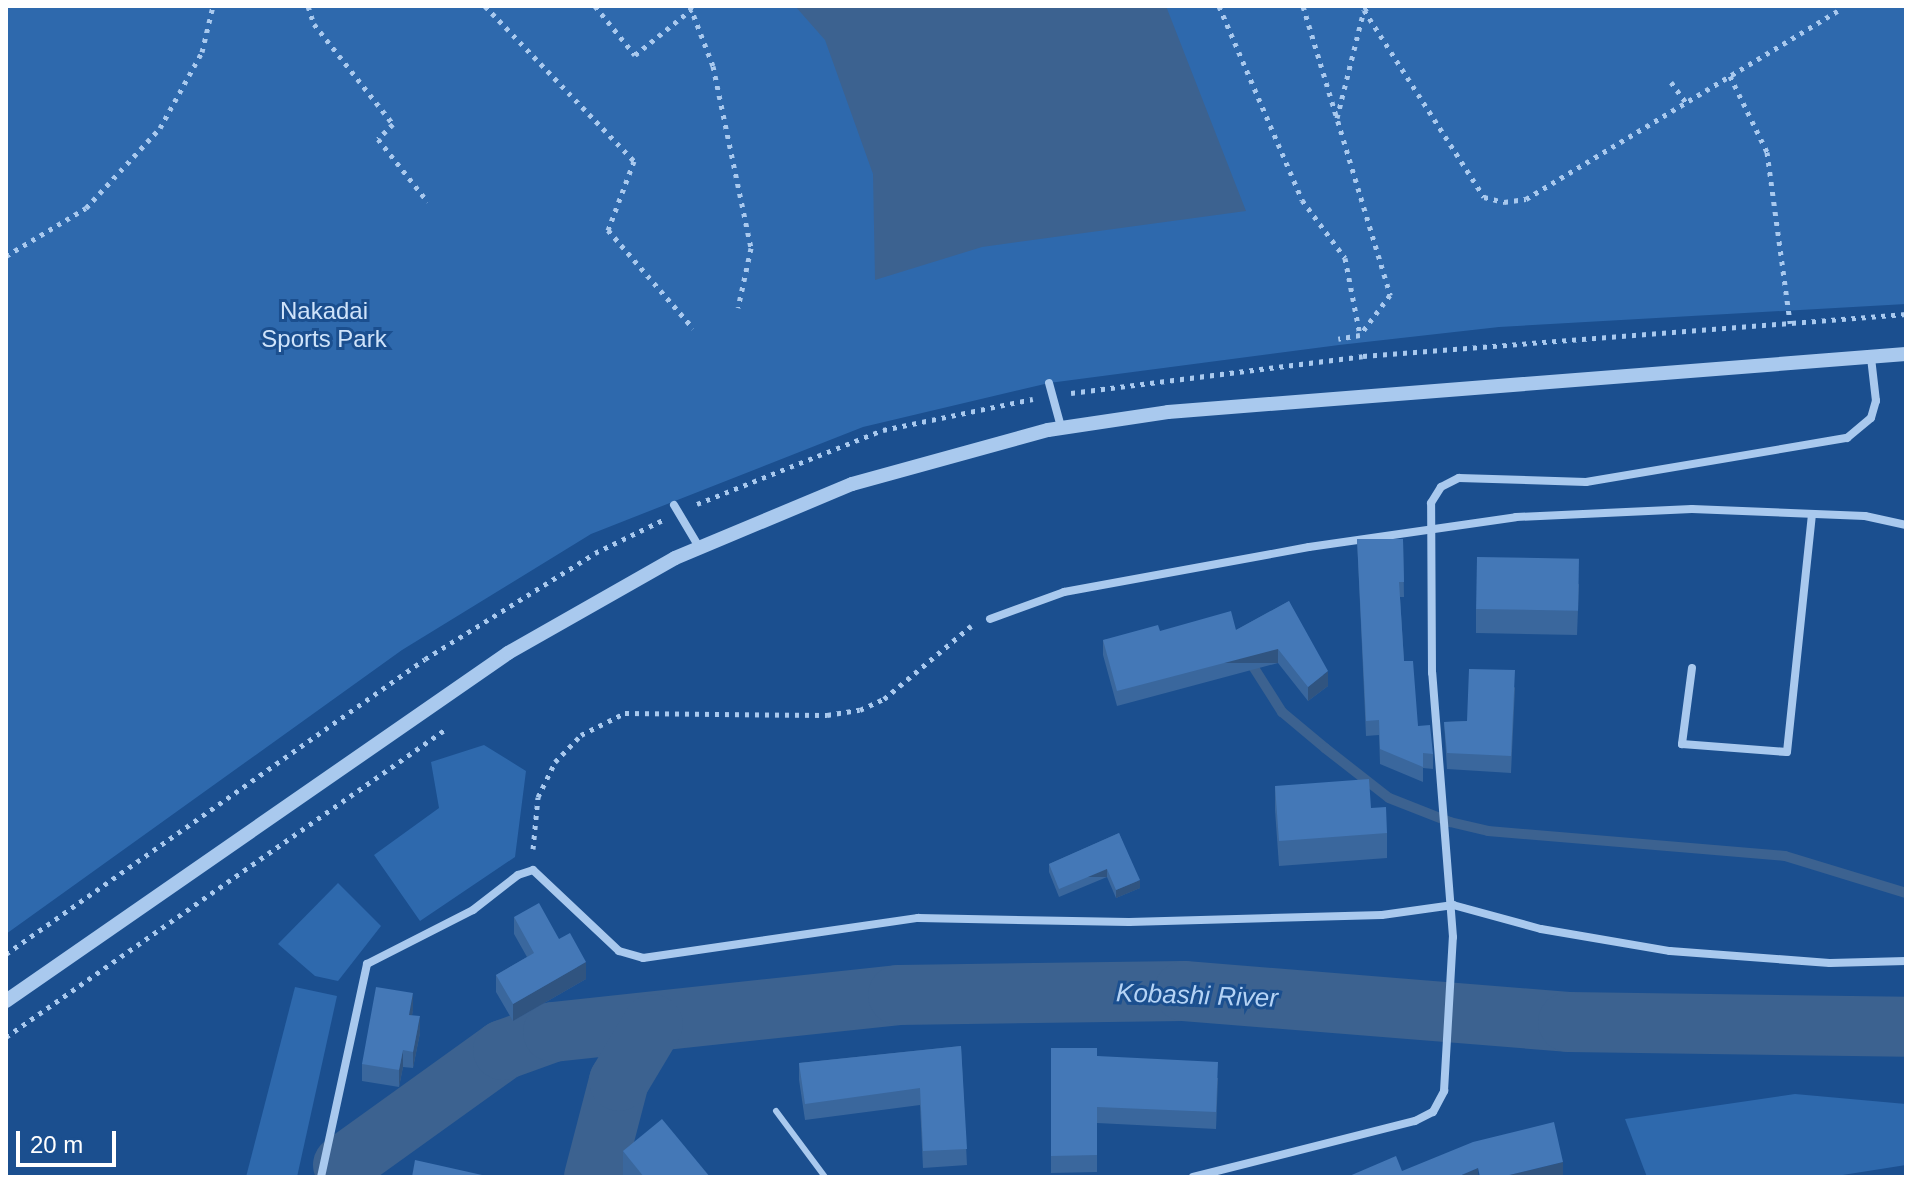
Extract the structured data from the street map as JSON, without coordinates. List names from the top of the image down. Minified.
{"water":["Kobashi River"],"parks":["Nakadai Sports Park"],"scale_bar":"20 m"}
